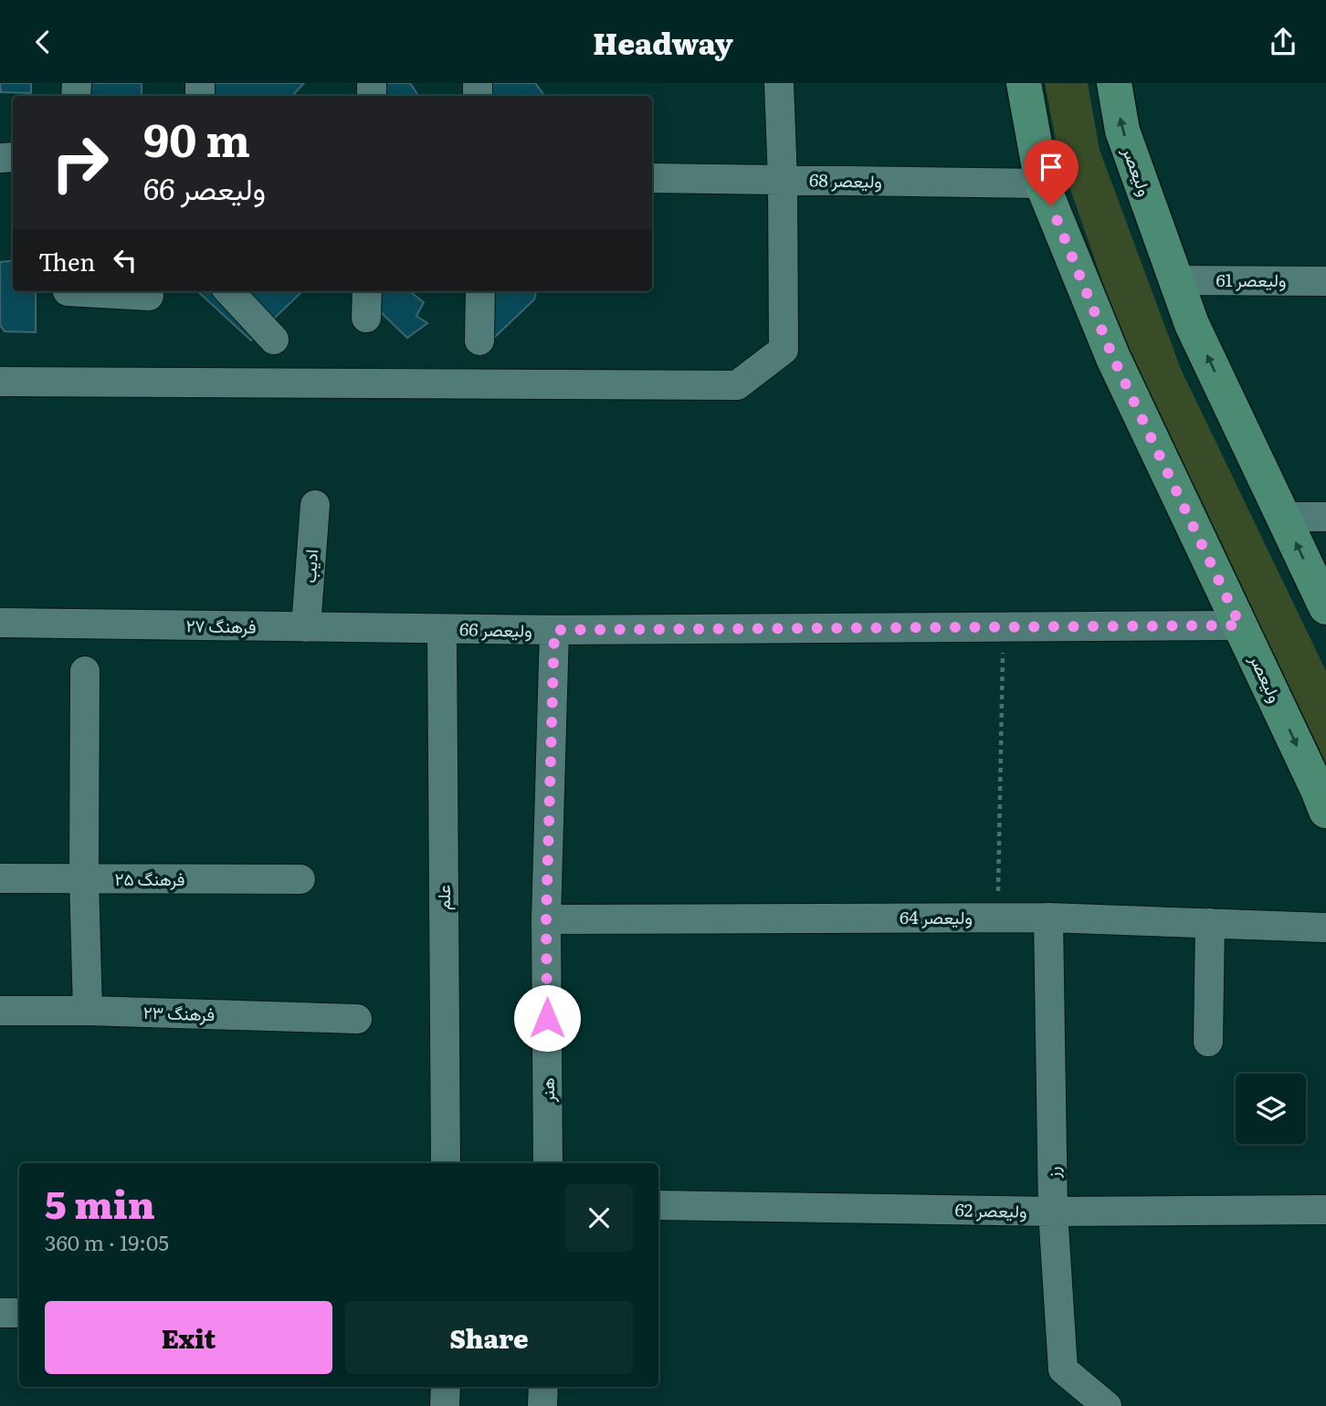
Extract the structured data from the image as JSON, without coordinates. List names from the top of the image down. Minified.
{"streets":{"main road":["ولیعصر"],"street":["ولیعصر 68","ولیعصر 61","ادیب","فرهنگ ۲۷","ولیعصر 66","فرهنگ ۲۵","علم","ولیعصر 64","فرهنگ ۲۳","هنر","رز","ولیعصر 62"]},"crossings":[["ولیعصر","ولیعصر 68"],["ولیعصر","ولیعصر 61"],["ولیعصر","ولیعصر 66"],["ادیب","فرهنگ ۲۷"],["فرهنگ ۲۷","ولیعصر 66"],["فرهنگ ۲۷","علم"],["ولیعصر 66","علم"],["ولیعصر 66","هنر"],["ولیعصر 64","هنر"],["ولیعصر 64","رز"],["رز","ولیعصر 62"]],"page":{"header":"Headway","turn":["90 m","ولیعصر 66"],"then":"Then","heading":["5 min","360 m · 19:05"],"buttons":["Exit","Share"]}}
